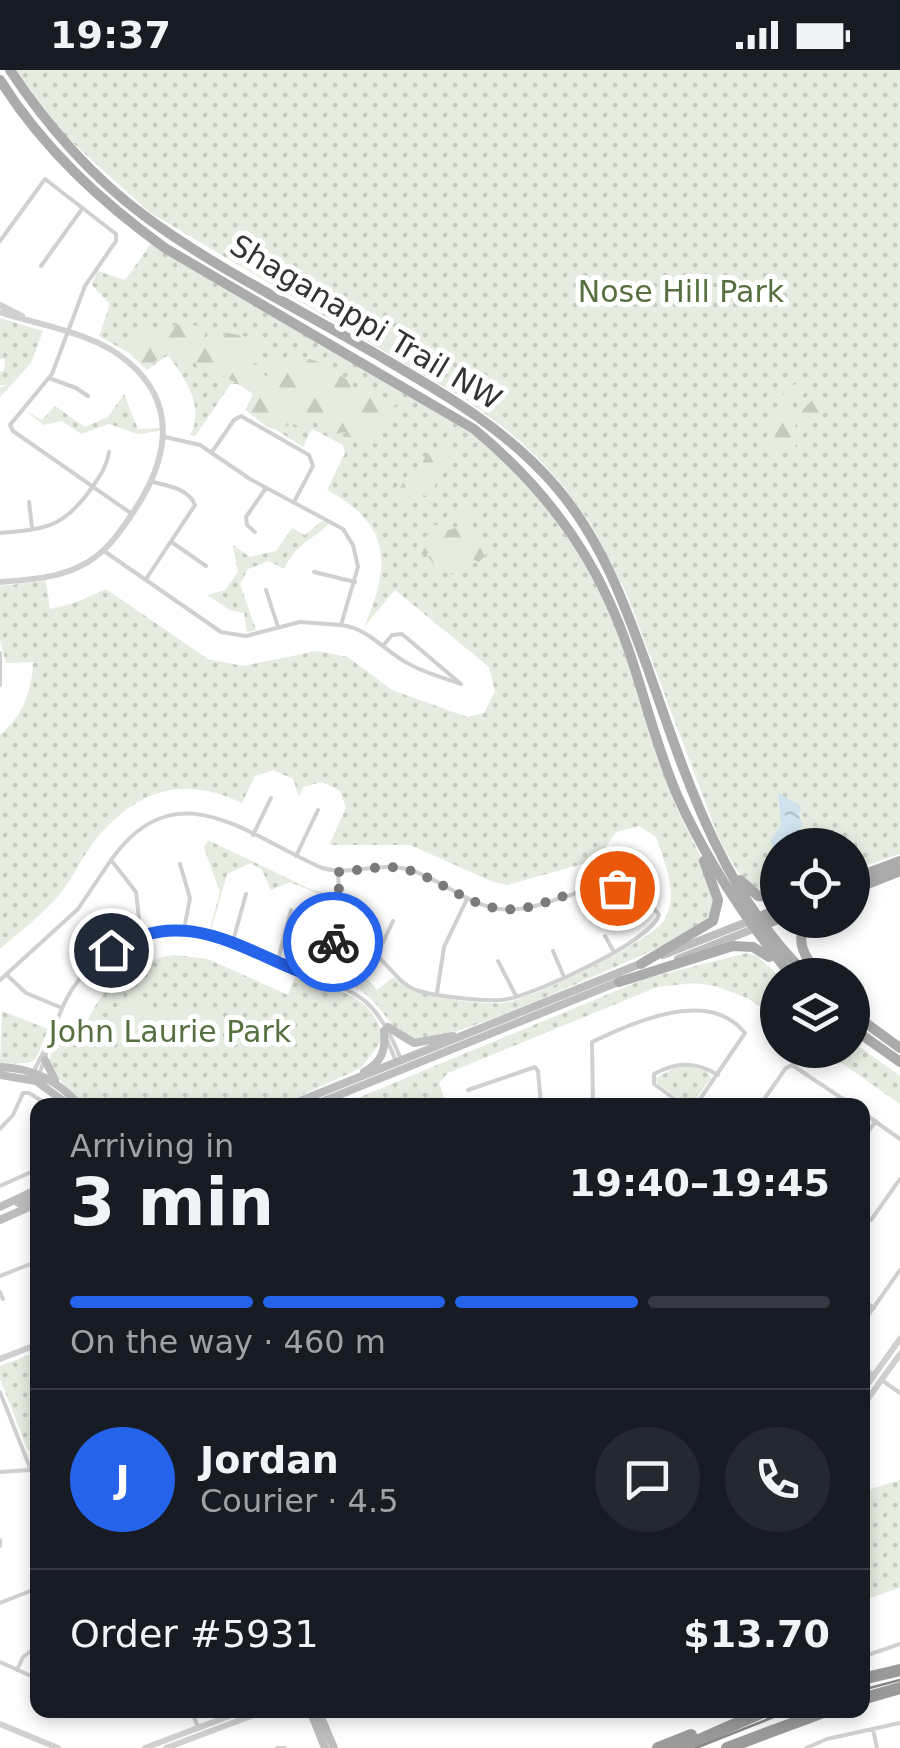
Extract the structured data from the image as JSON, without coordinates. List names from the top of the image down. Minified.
{"streets":{"main road":["Shaganappi Trail NW"]},"parks":["Nose Hill Park","John Laurie Park"],"page":{"status":"19:37","heading":["3 min","Arriving in","19:40–19:45"],"panel":["Jordan","Courier · 4.5","Order #5931","$13.70"],"bar":"On the way · 460 m","round":"J"}}
